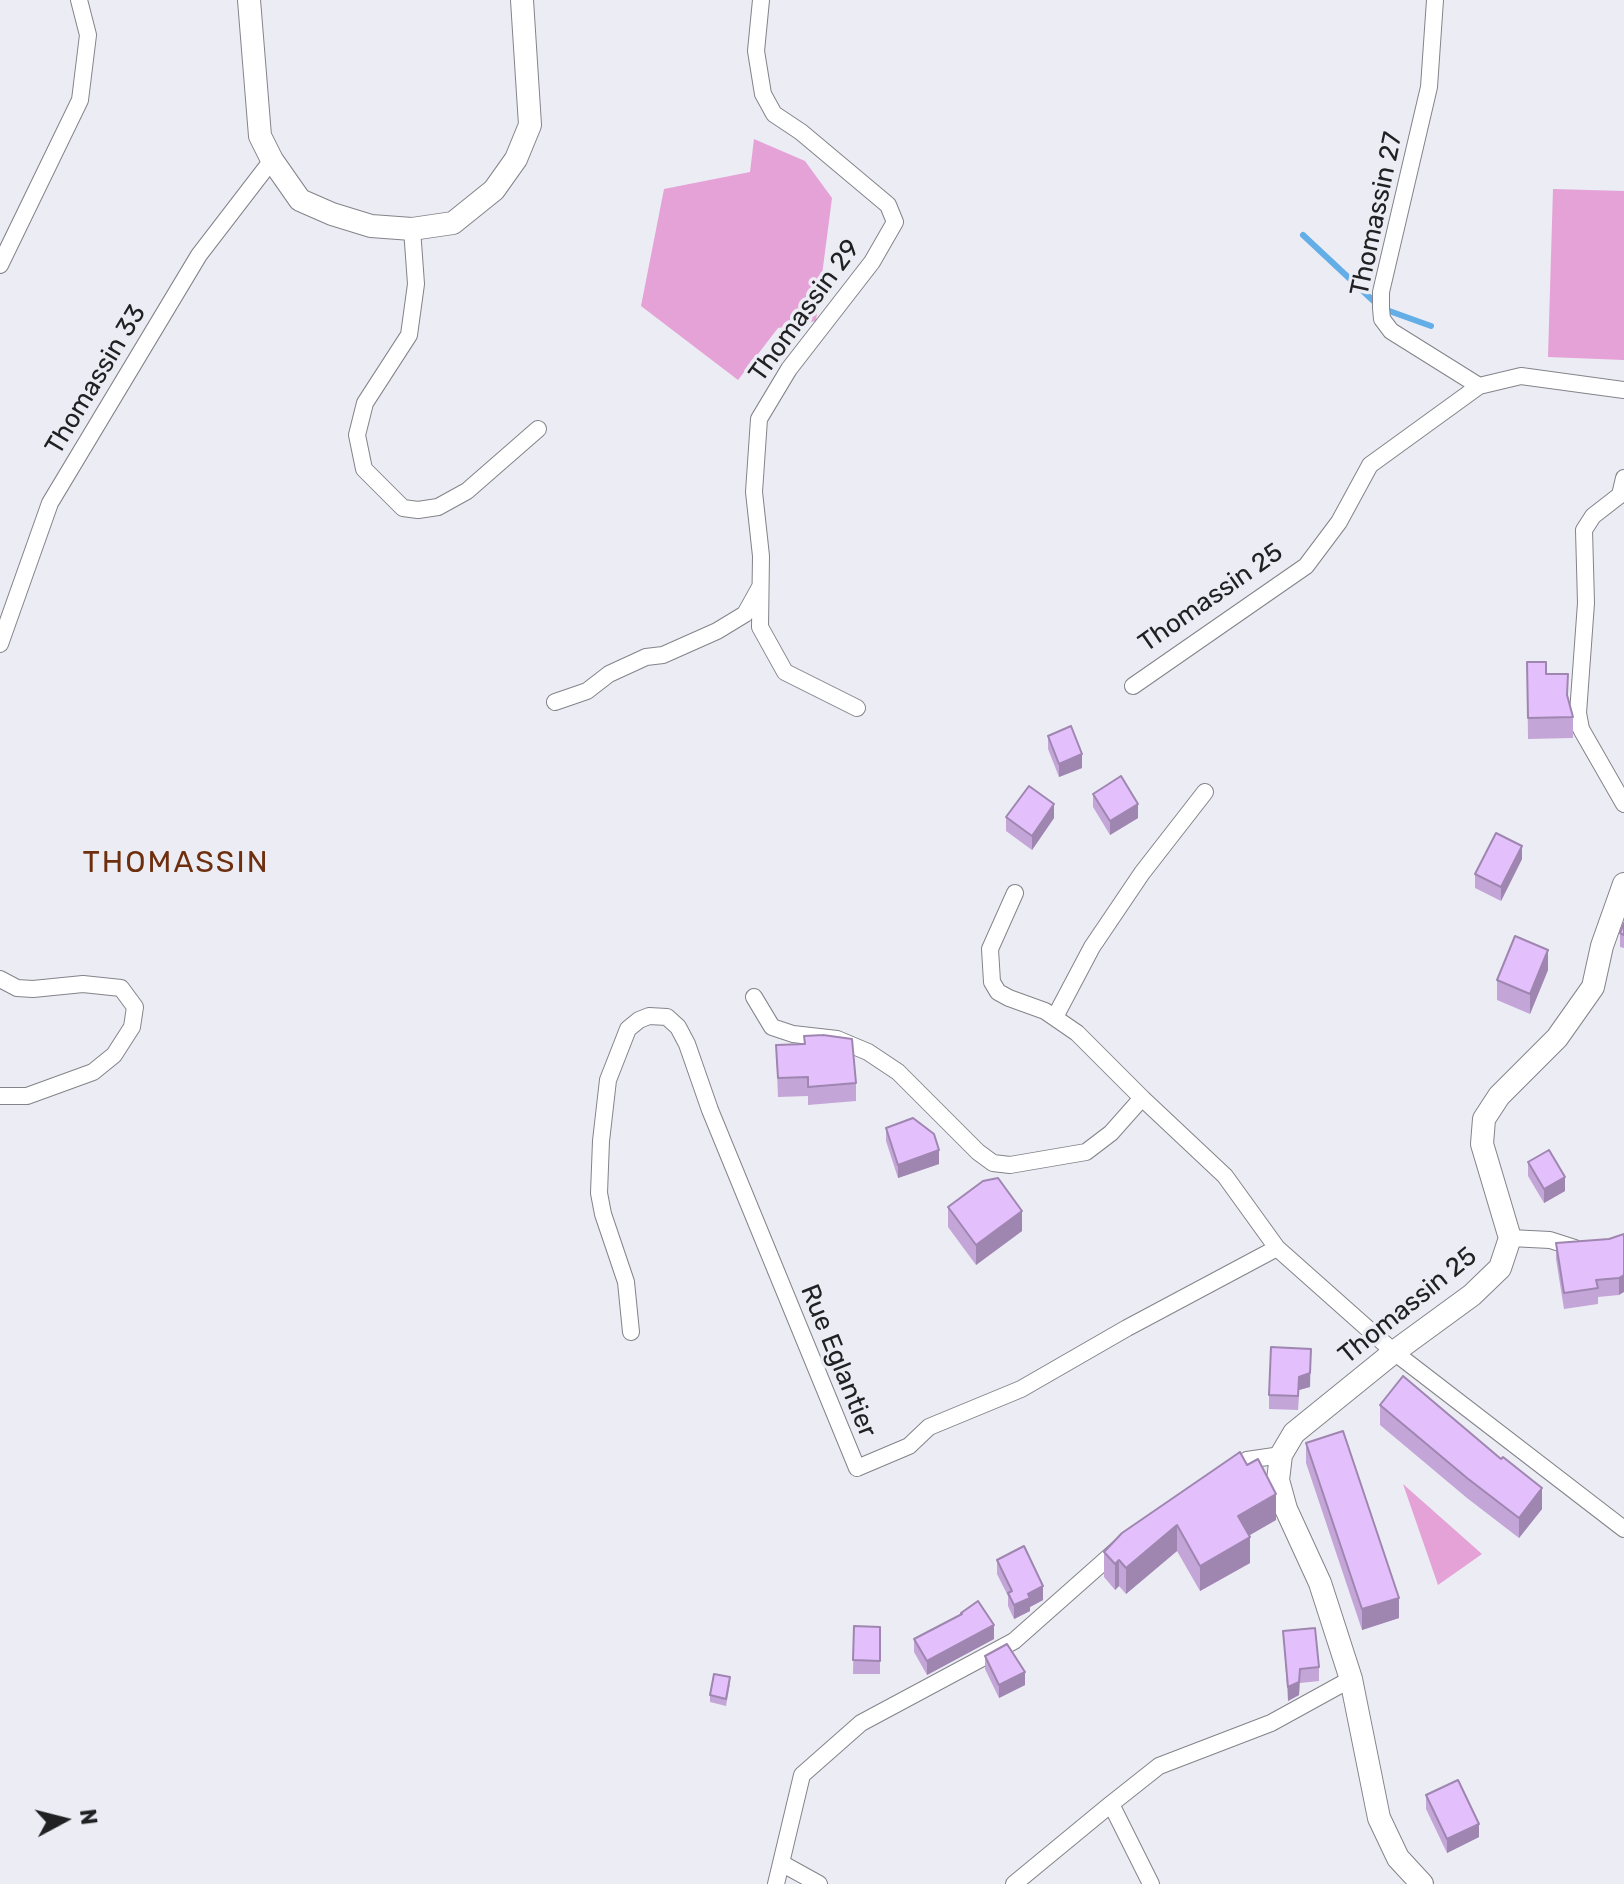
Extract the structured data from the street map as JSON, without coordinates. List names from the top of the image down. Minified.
{"streets":{"street":["Thomassin 27","Thomassin 29","Thomassin 33","Thomassin 25","Rue Eglantier"]},"crossings":[["Thomassin 27","Thomassin 25"]],"districts":["THOMASSIN"],"north":"right"}
